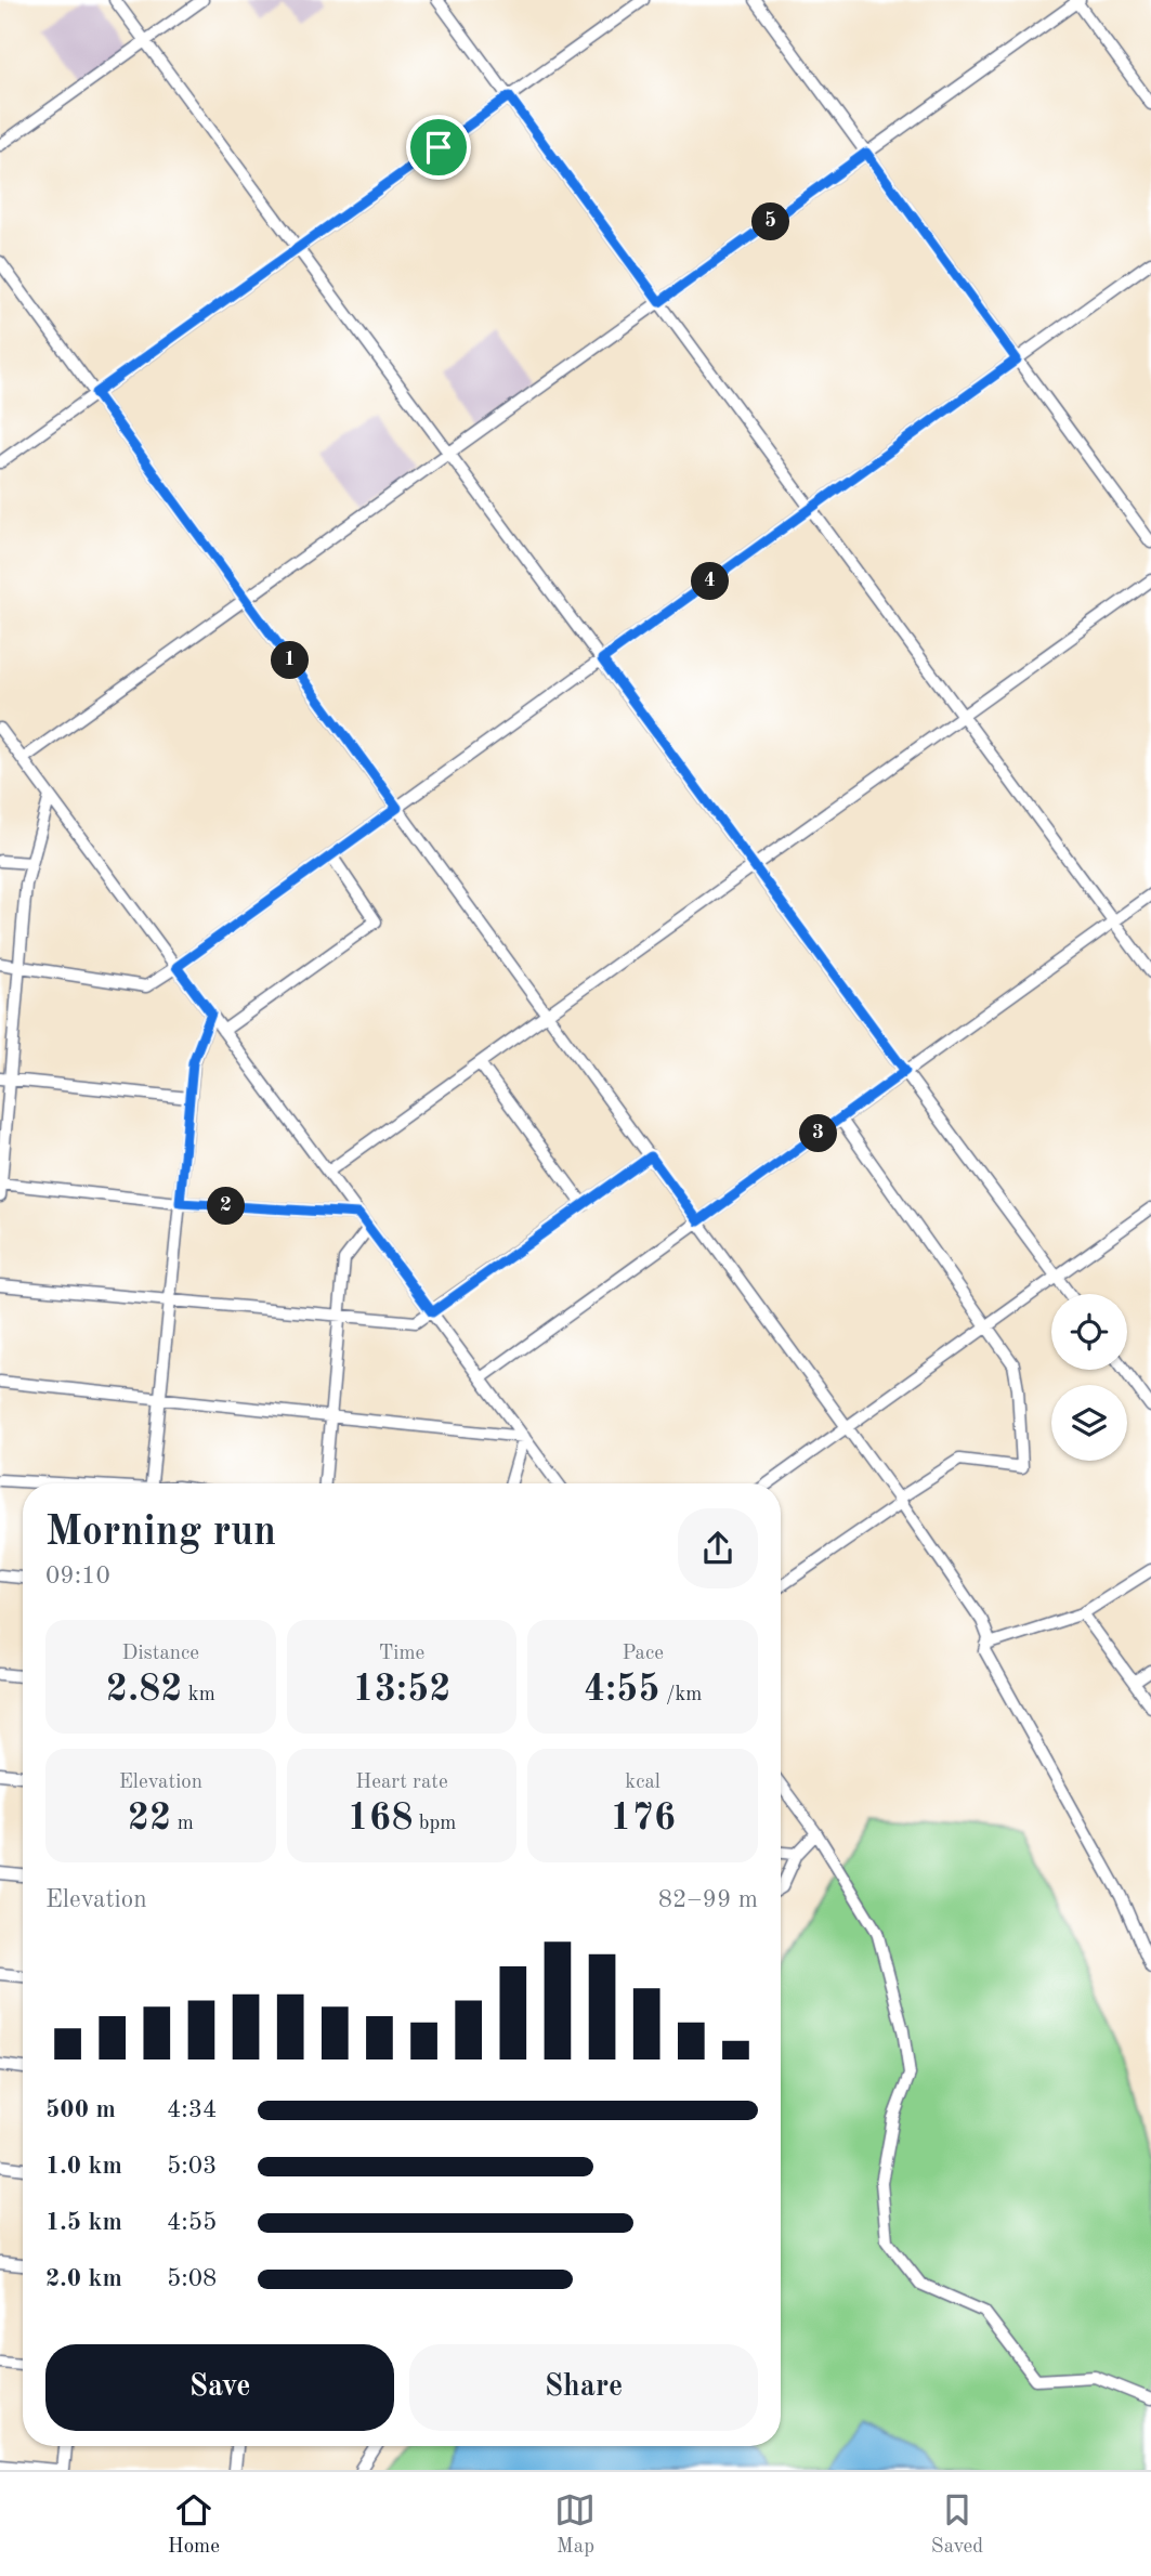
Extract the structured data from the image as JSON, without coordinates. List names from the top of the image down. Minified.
{"page":{"pins":["5","4","1","3","2"],"heading":["Morning run","09:10"],"stats":[["Distance","2.82 km"],["Time","13:52"],["Pace","4:55 /km"],["Elevation","22 m"],["Heart rate","168 bpm"],["kcal","176"]],"chart":["Elevation","82–99 m"],"list":[{"name":"500 m","note":"4:34"},{"name":"1.0 km","note":"5:03"},{"name":"1.5 km","note":"4:55"},{"name":"2.0 km","note":"5:08"}],"buttons":["Save","Share"],"tabs":["Home","Map","Saved"]}}
